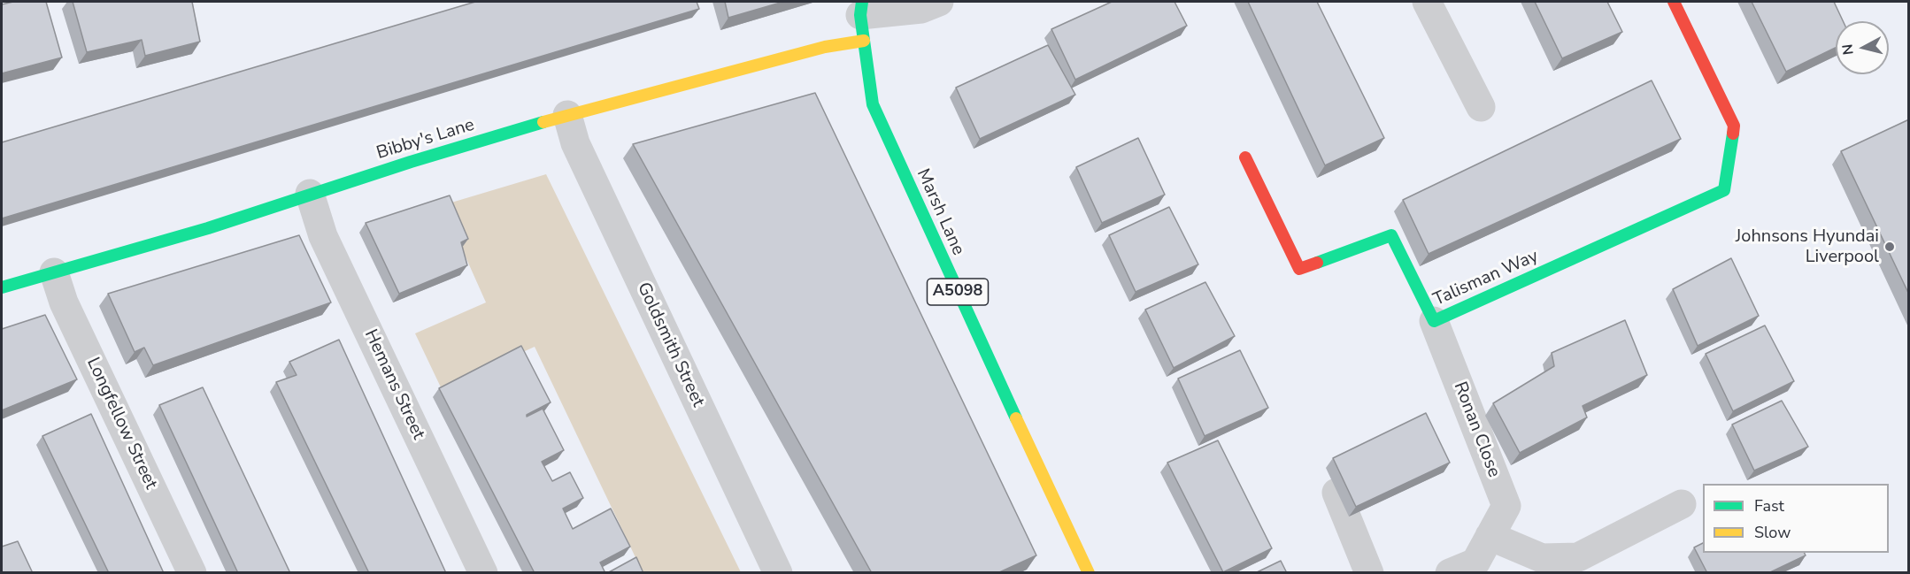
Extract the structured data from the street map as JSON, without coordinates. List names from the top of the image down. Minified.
{"streets":{"street":["Bibby's Lane","Marsh Lane","Talisman Way","A5098","Goldsmith Street","Hemans Street","Longfellow Street","Ronan Close"]},"crossings":[["Bibby's Lane","Marsh Lane"],["Bibby's Lane","Goldsmith Street"],["Bibby's Lane","Hemans Street"],["Bibby's Lane","Longfellow Street"],["Talisman Way","Ronan Close"]],"places":["Johnsons Hyundai Liverpool"],"legend":["Fast","Slow"],"north":"left"}
